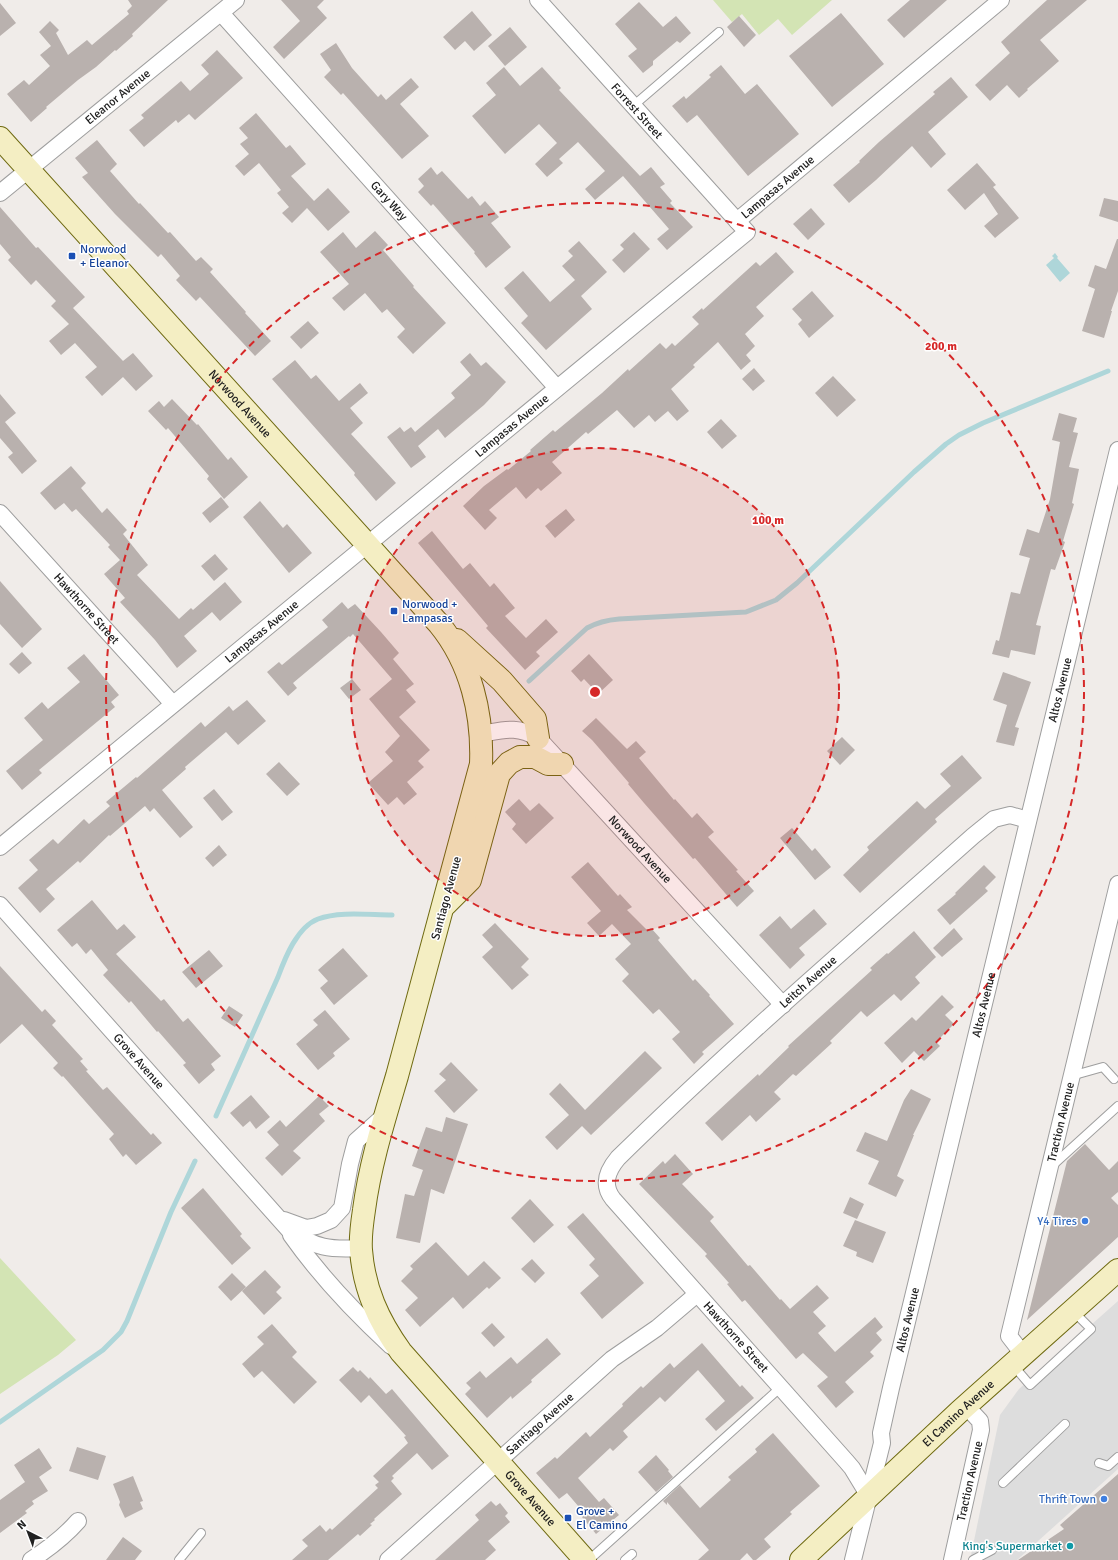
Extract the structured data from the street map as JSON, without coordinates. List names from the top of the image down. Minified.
{"streets":{"main road":["Norwood Avenue","Santiago Avenue","Grove Avenue","El Camino Avenue"],"street":["Eleanor Avenue","Forrest Street","Lampasas Avenue","Gary Way","Hawthorne Street","Altos Avenue","Leitch Avenue","Traction Avenue"]},"crossings":[["Eleanor Avenue","Gary Way"],["Eleanor Avenue","Norwood Avenue"],["Forrest Street","Lampasas Avenue"],["Lampasas Avenue","Gary Way"],["Lampasas Avenue","Norwood Avenue"],["Lampasas Avenue","Hawthorne Street"],["Norwood Avenue","Santiago Avenue"],["Norwood Avenue","Leitch Avenue"],["Hawthorne Street","Altos Avenue"],["Hawthorne Street","Santiago Avenue"],["Hawthorne Street","Leitch Avenue"],["Hawthorne Street","El Camino Avenue"],["Altos Avenue","Leitch Avenue"],["Altos Avenue","El Camino Avenue"],["Santiago Avenue","Grove Avenue"],["Traction Avenue","El Camino Avenue"]],"places":{"transit":["Norwood + Eleanor","Norwood + Lampasas","Grove + El Camino"],"other":["Y4 Tires","Thrift Town","King's Supermarket"]},"north":"top left","rings":["200 m","100 m"]}
